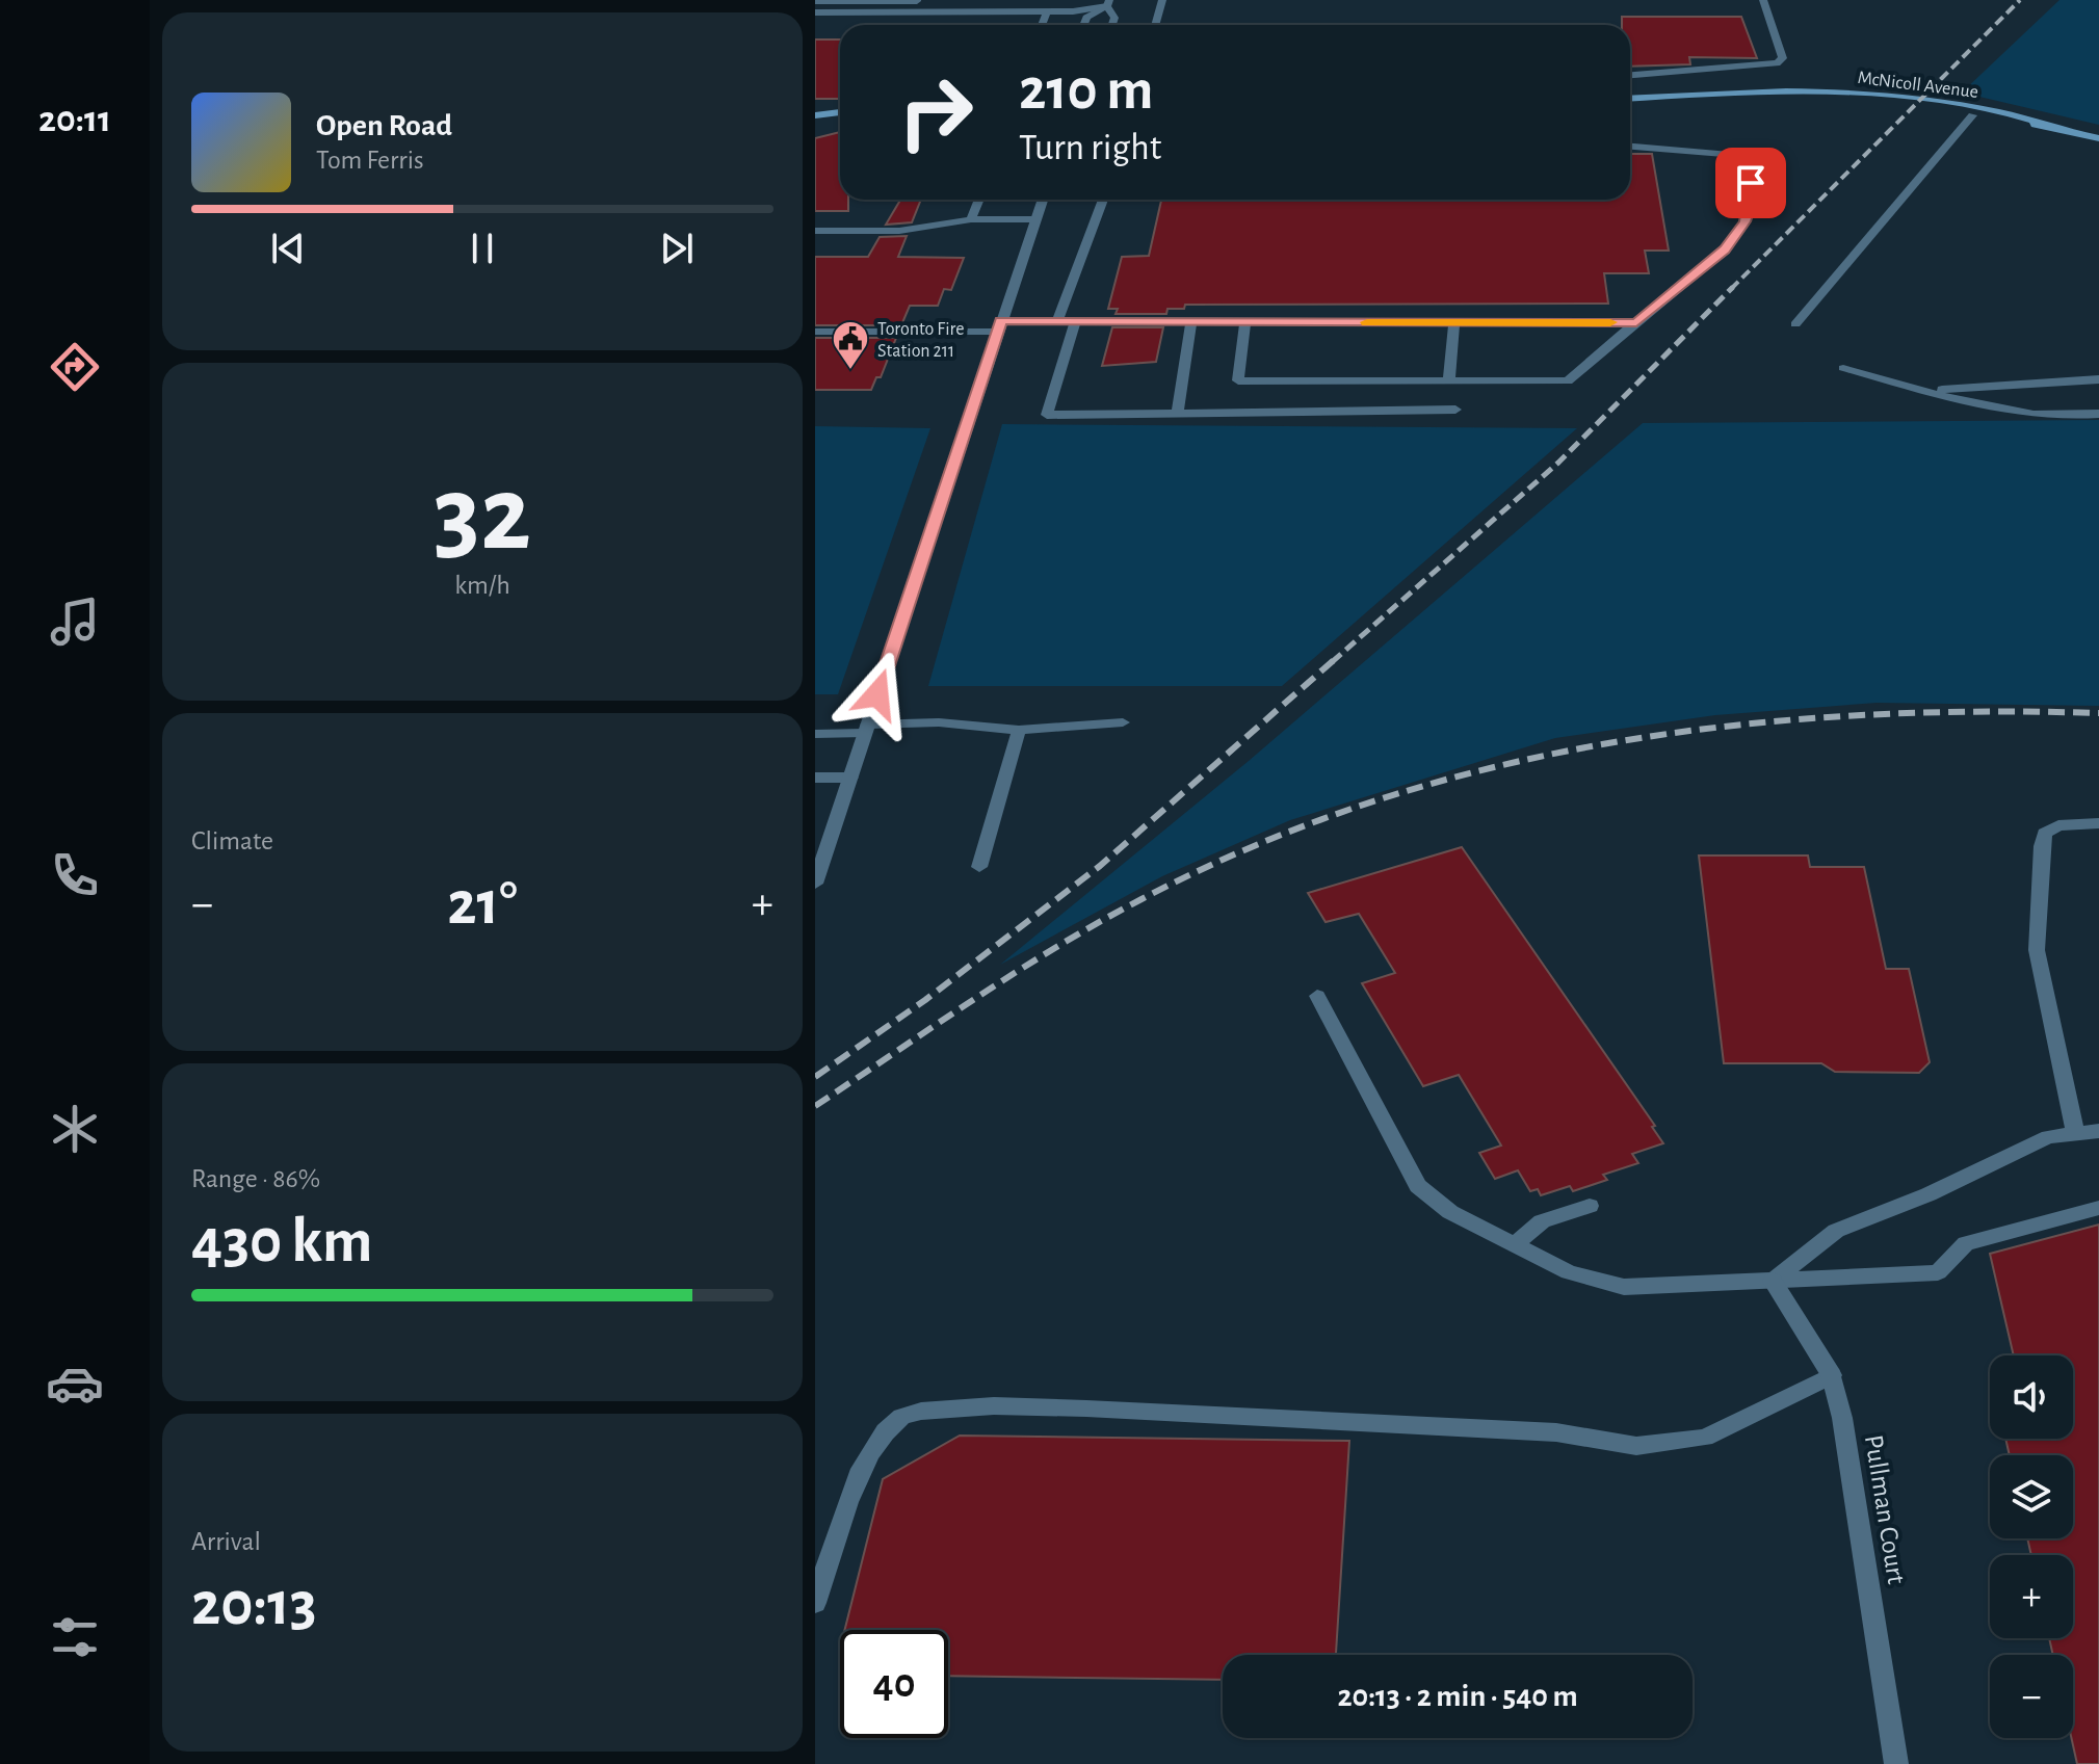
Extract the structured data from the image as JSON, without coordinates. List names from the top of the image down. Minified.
{"streets":{"main road":["McNicoll Avenue"],"street":["Pullman Court"]},"places":{"public building":["Toronto Fire Station 211"]},"page":{"tabs":"20:11","turn":["210 m","Turn right"],"song":["Open Road","Tom Ferris"],"tile":[["32","km/h"],"Climate",["Range · 86%","430 km"],["Arrival","20:13"]],"heat":["−","21°","+"],"map_buttons":["+","−"],"limit":"40","trip":"20:13 · 2 min · 540 m"}}
